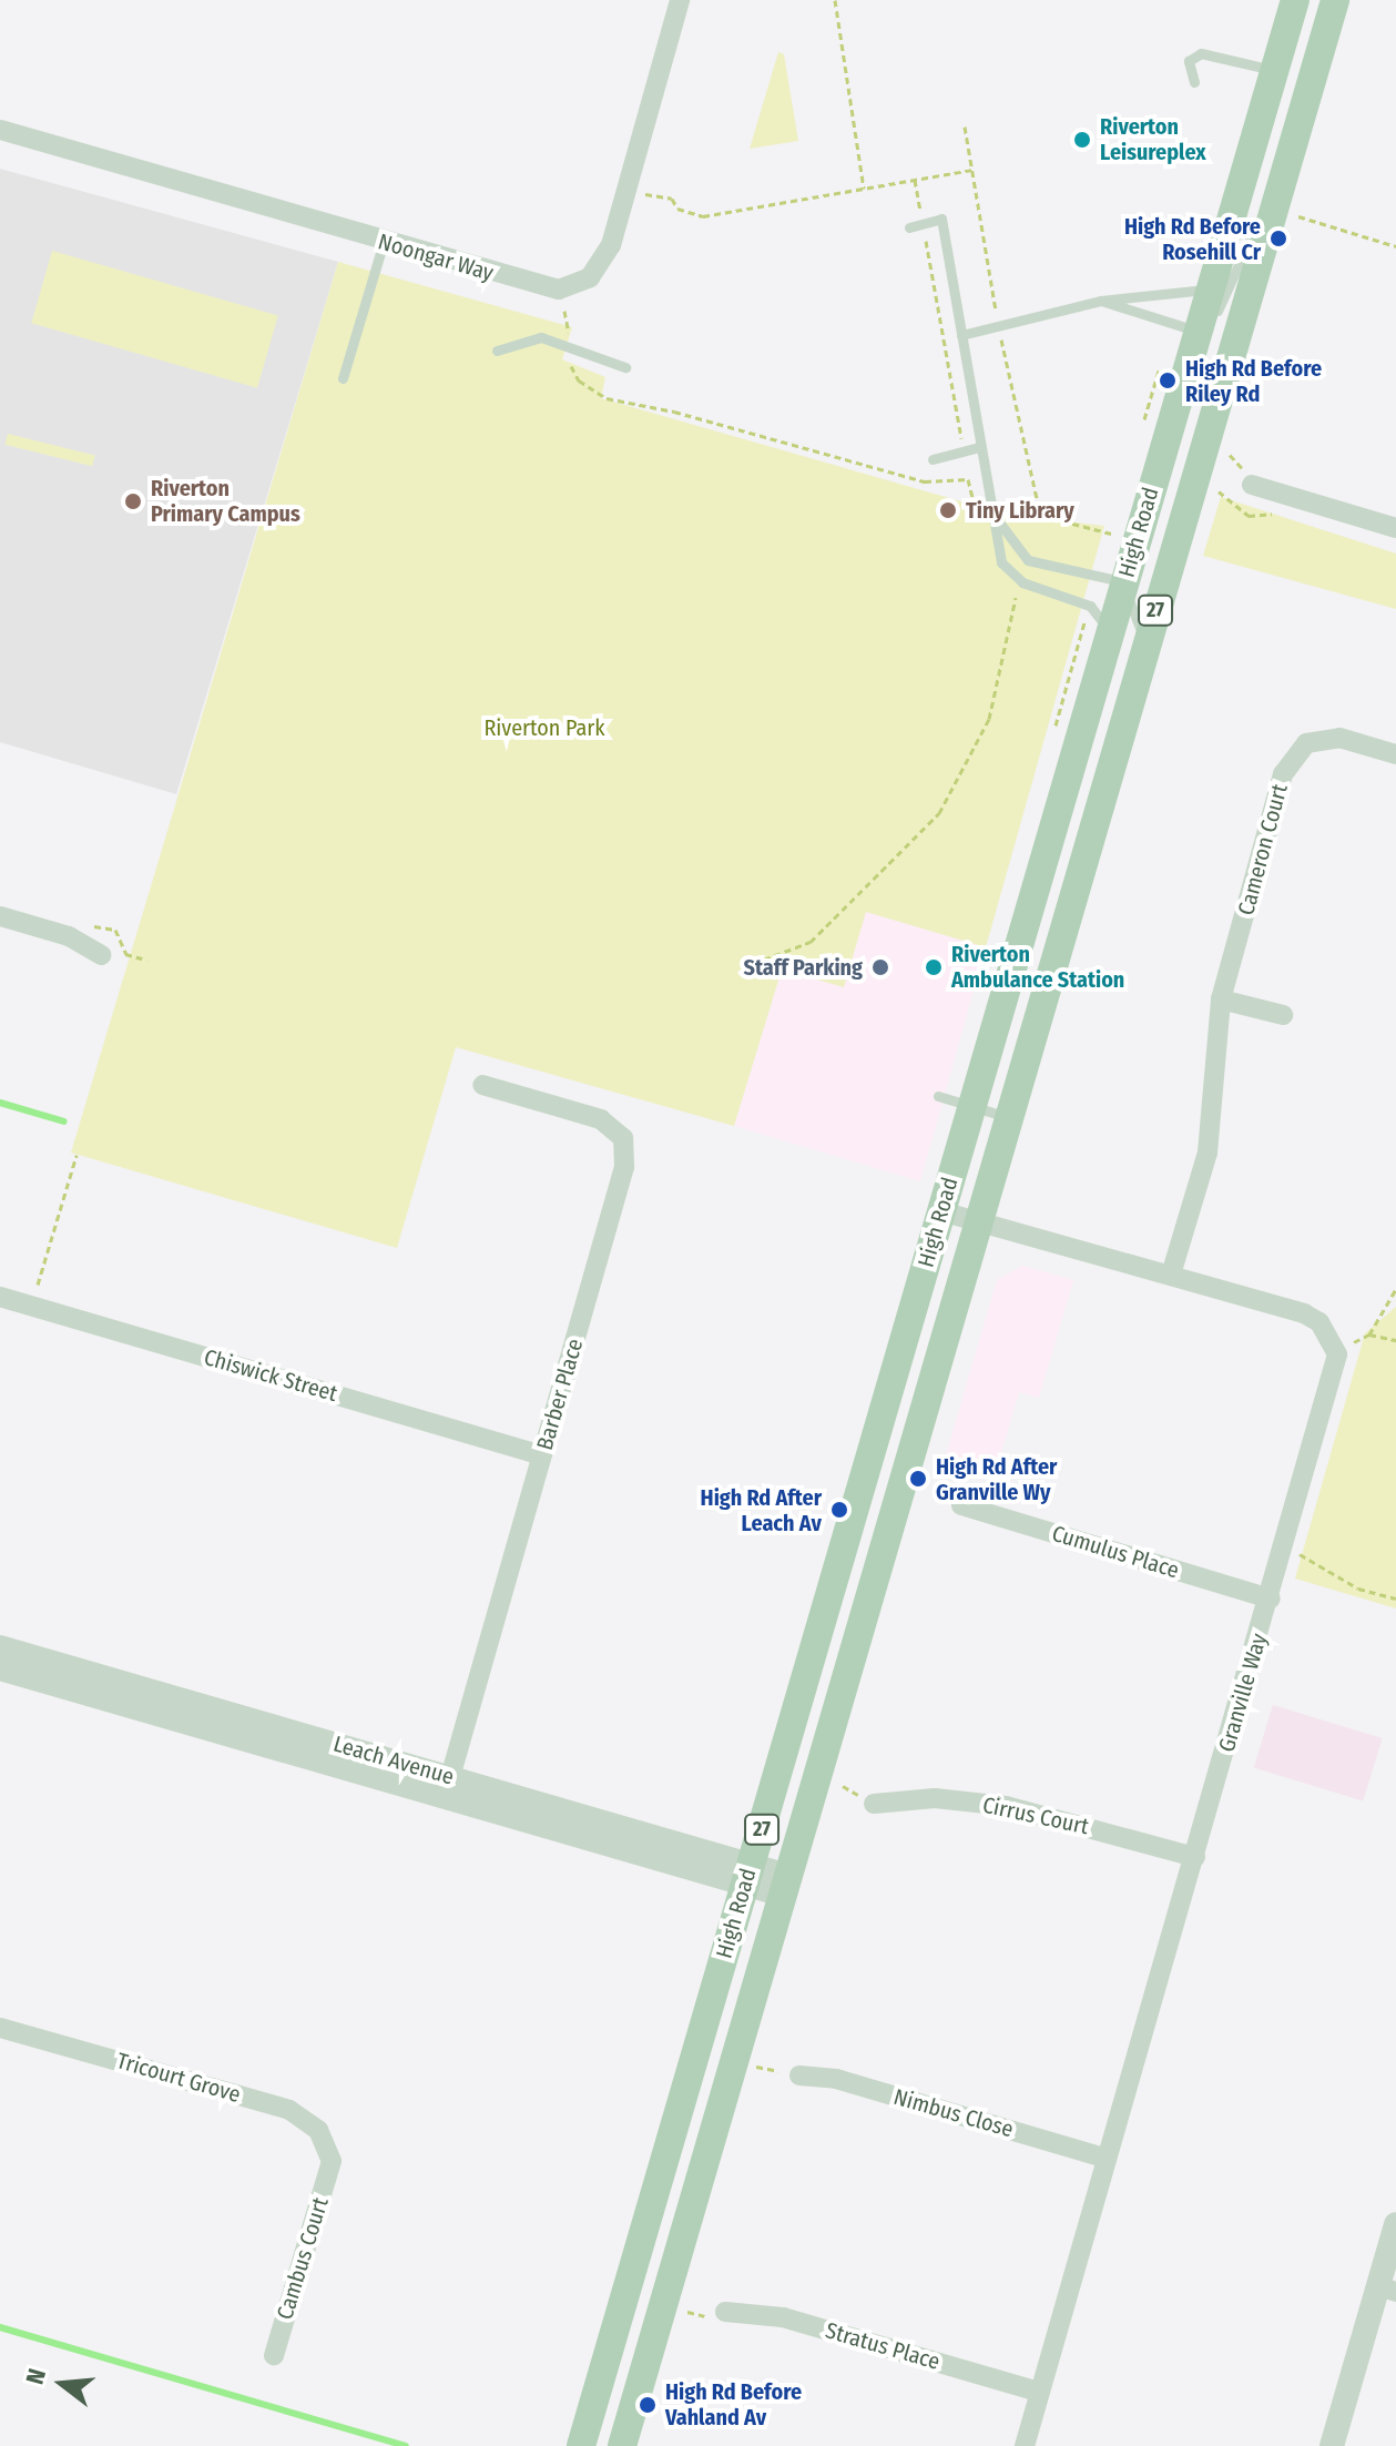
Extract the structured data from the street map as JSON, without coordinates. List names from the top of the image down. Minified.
{"streets":{"main road":["High Road","27"],"street":["Noongar Way","Cameron Court","Chiswick Street","Barber Place","Cumulus Place","Granville Way","Leach Avenue","Cirrus Court","Tricourt Grove","Nimbus Close","Cambus Court","Stratus Place"]},"crossings":[["High Road","Leach Avenue"],["Chiswick Street","Barber Place"],["Barber Place","Leach Avenue"],["Cumulus Place","Granville Way"],["Granville Way","Cirrus Court"],["Granville Way","Nimbus Close"],["Granville Way","Stratus Place"],["Tricourt Grove","Cambus Court"]],"parks":["Riverton Park"],"places":["Riverton Leisureplex","High Rd Before Rosehill Cr","High Rd Before Riley Rd","Riverton Primary Campus","Tiny Library","Staff Parking","Riverton Ambulance Station","High Rd After Granville Wy","High Rd After Leach Av","High Rd Before Vahland Av"],"north":"left"}
